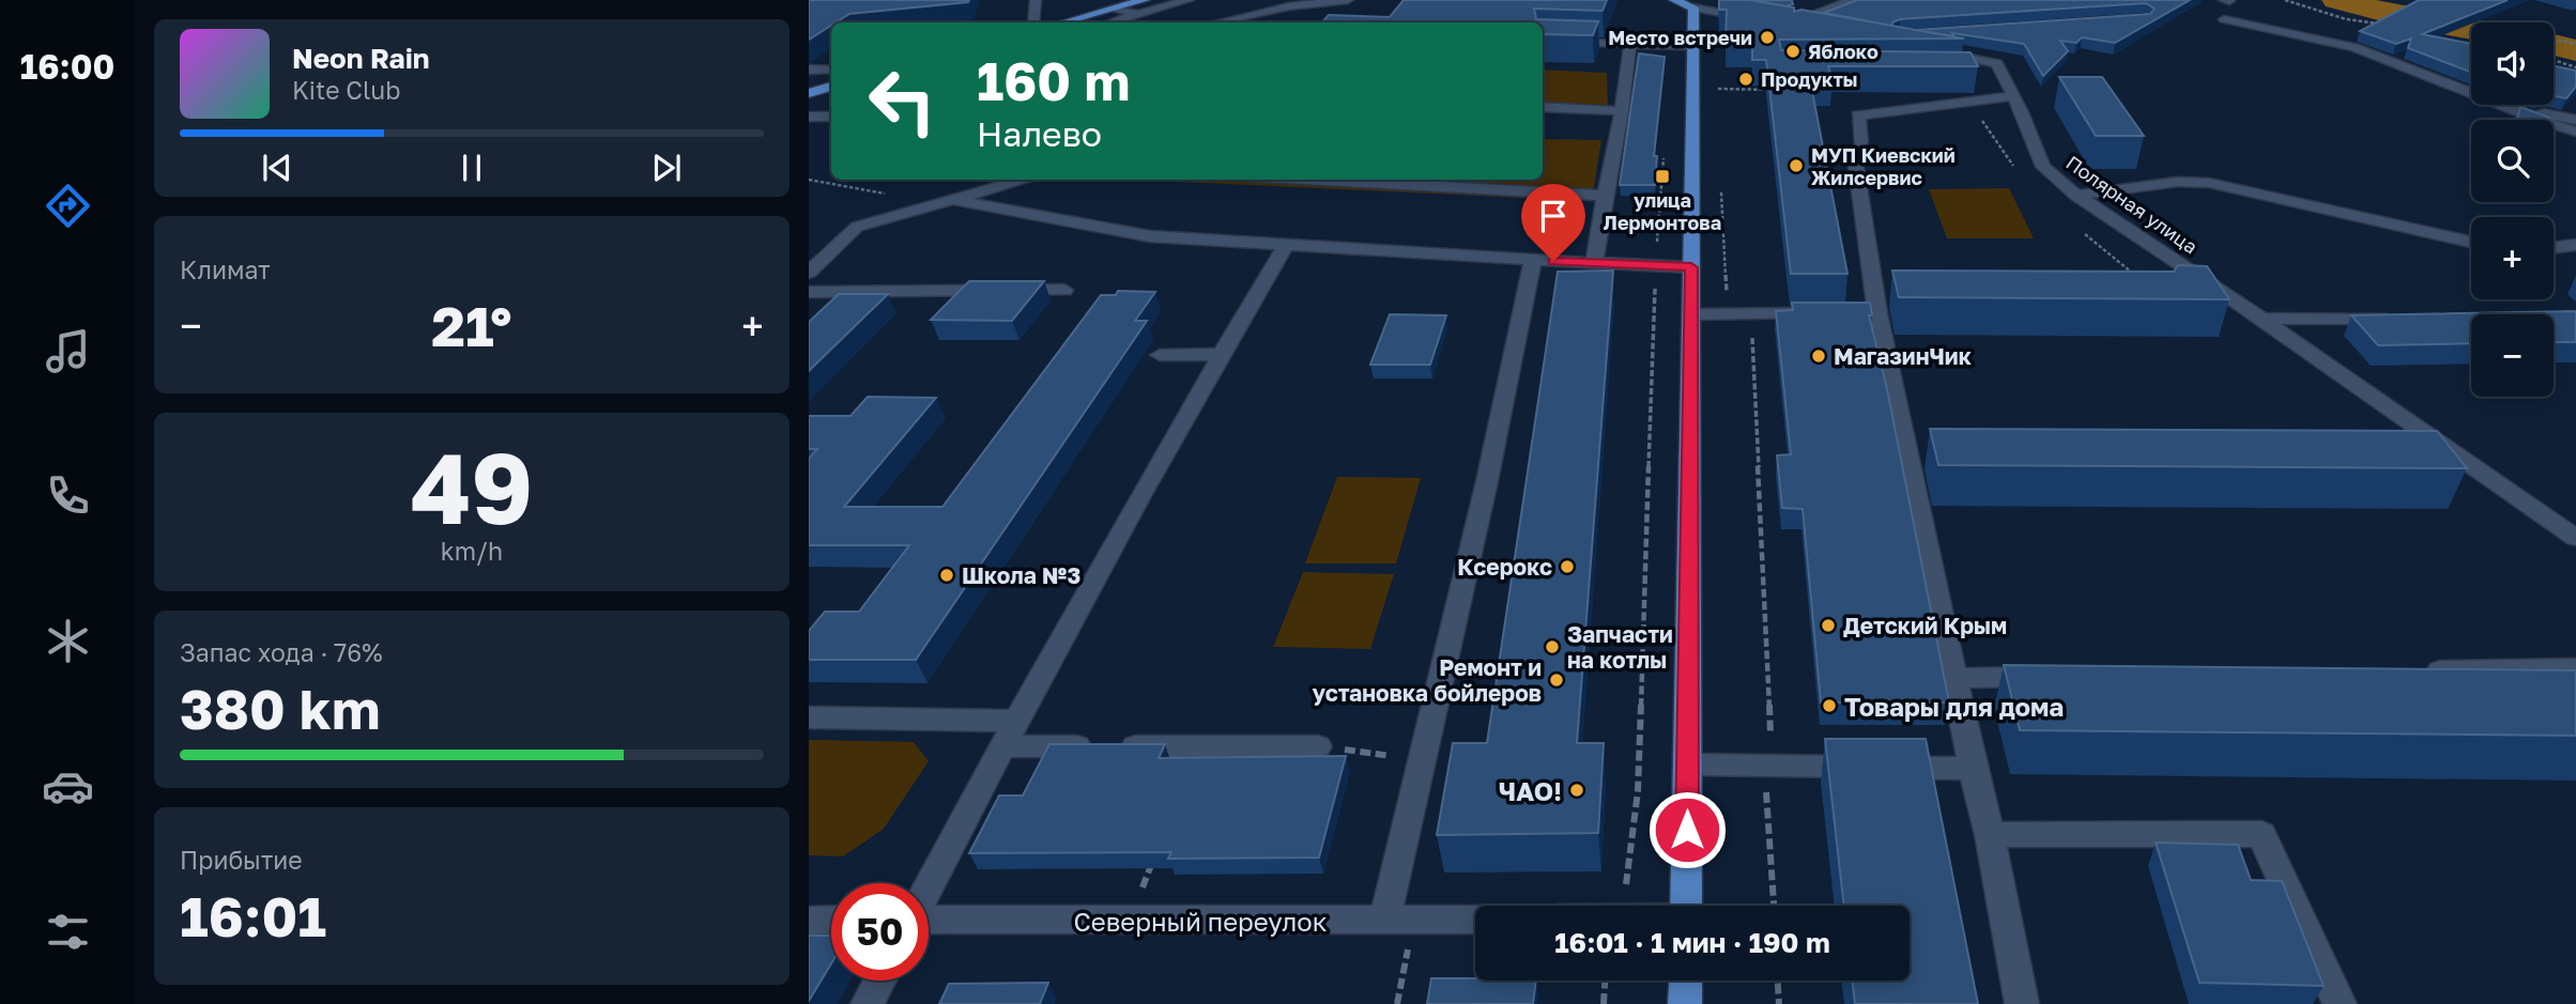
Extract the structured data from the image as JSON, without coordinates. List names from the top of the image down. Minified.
{"streets":{"street":["Полярная улица","Северный переулок"]},"places":{"other":["Место встречи","Яблоко","Продукты","МУП Киевский Жилсервис","МагазинЧик","Ксерокс","Школа №3","Детский Крым","Запчасти на котлы","Ремонт и установка бойлеров","Товары для дома","ЧАО!"],"transit":["улица Лермонтова"]},"page":{"tabs":"16:00","map_buttons":["+","−"],"turn":["160 m","Налево"],"song":["Neon Rain","Kite Club"],"tile":["Климат",["49","km/h"],["Запас хода · 76%","380 km"],["Прибытие","16:01"]],"heat":["−","21°","+"],"limit":"50","trip":"16:01 · 1 мин · 190 m"}}
